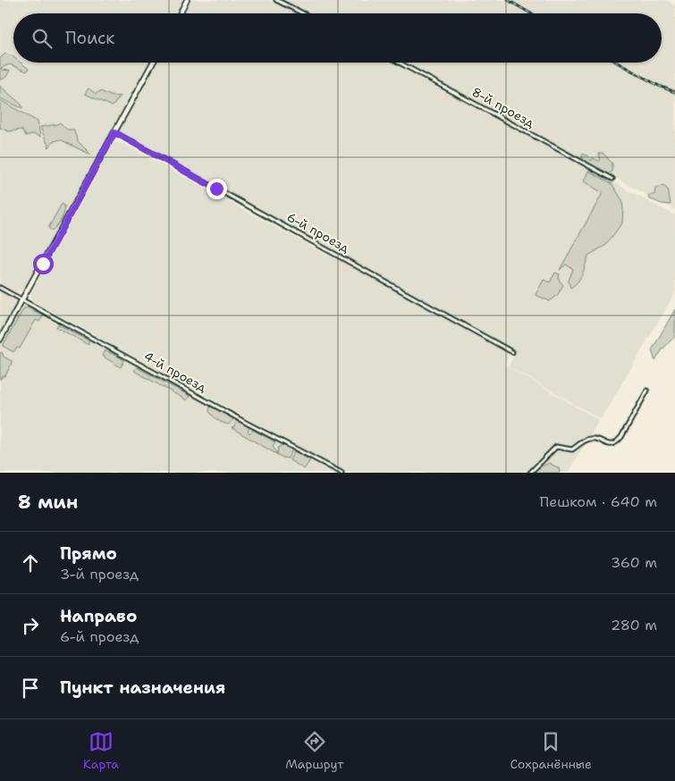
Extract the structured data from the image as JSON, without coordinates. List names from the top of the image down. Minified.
{"streets":{"street":["8-й проезд","6-й проезд","4-й проезд"]},"page":{"search":"Поиск","heading":["8 мин","Пешком · 640 m"],"list":[["Прямо","3-й проезд","360 m"],["Направо","6-й проезд","280 m"],"Пункт назначения"],"nav":["Карта","Маршрут","Сохранённые"]}}
